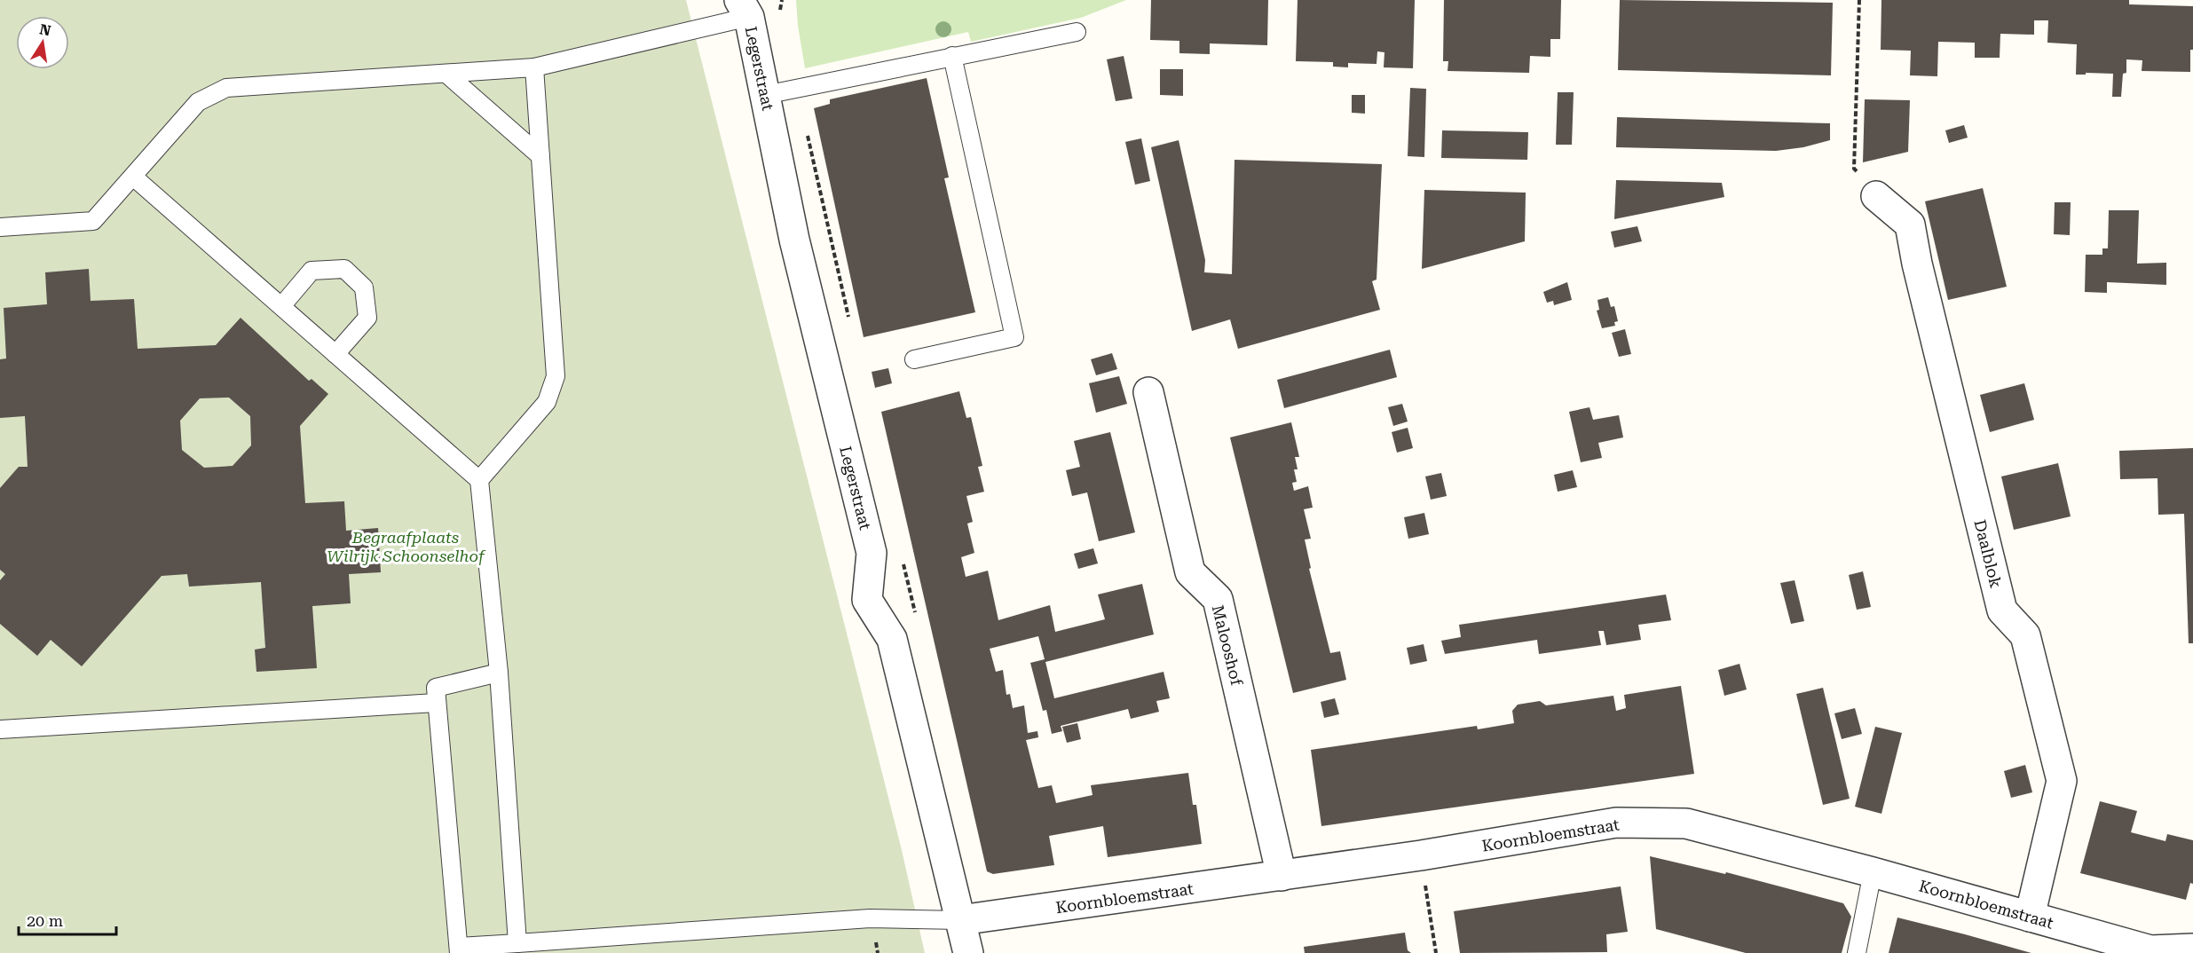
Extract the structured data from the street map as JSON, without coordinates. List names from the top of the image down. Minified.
{"streets":{"street":["Legerstraat","Daalblok","Malooshof","Koornbloemstraat"]},"crossings":[["Legerstraat","Koornbloemstraat"],["Daalblok","Koornbloemstraat"],["Malooshof","Koornbloemstraat"]],"parks":["Begraafplaats Wilrijk Schoonselhof"],"scale_bar":"20 m","north":"top"}
